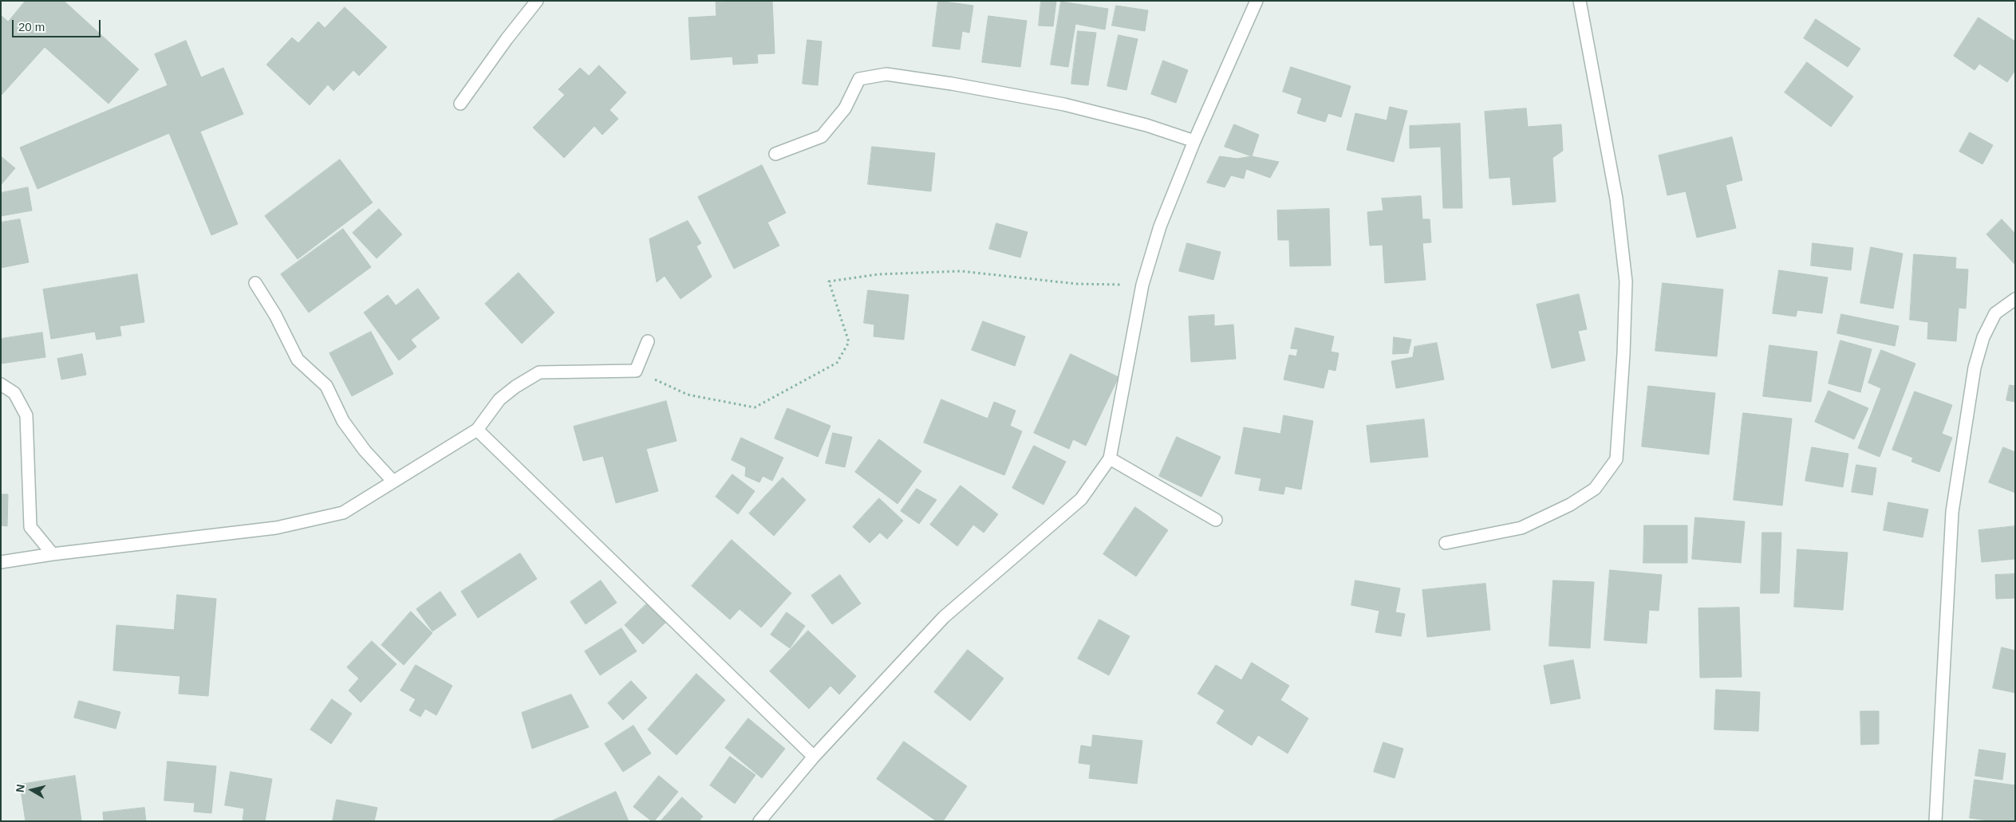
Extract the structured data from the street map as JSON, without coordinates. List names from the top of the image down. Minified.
{"scale_bar":"20 m","north":"left"}
